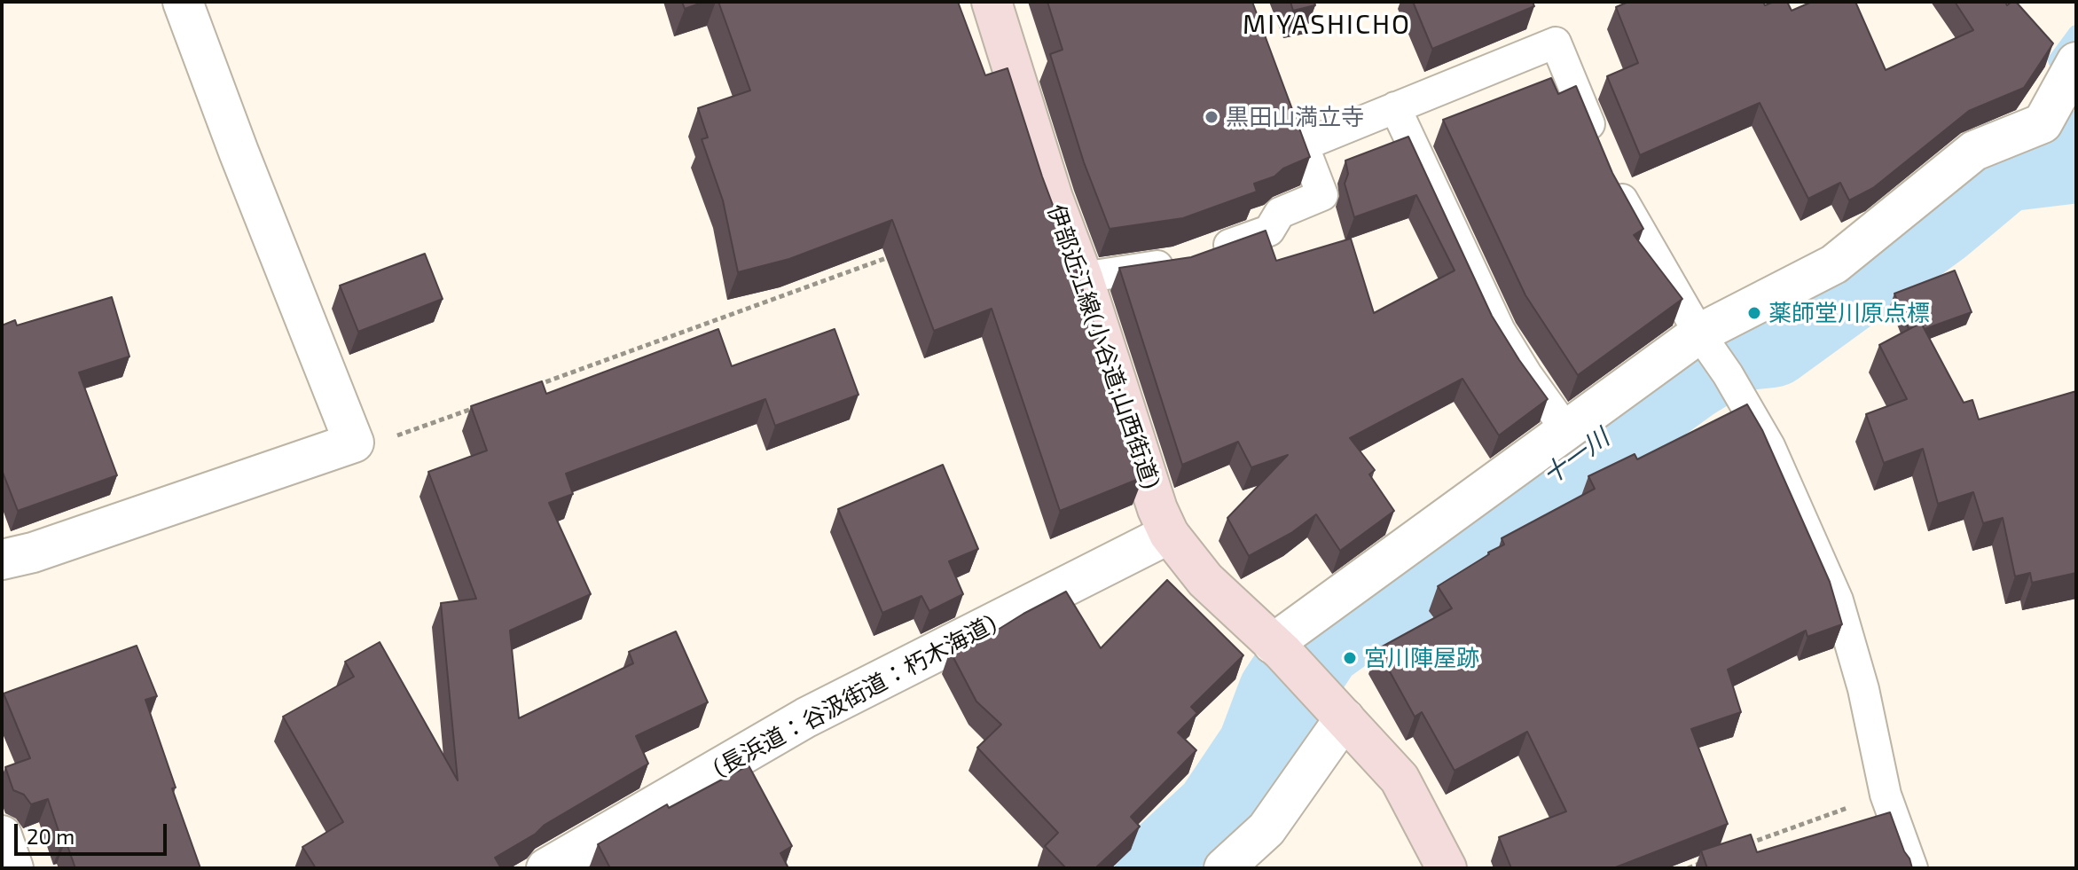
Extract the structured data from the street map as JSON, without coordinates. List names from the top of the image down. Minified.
{"streets":{"main road":["伊部近江線(小谷道;山西街道)"],"street":["(長浜道：谷汲街道：朽木海道)"]},"crossings":[["伊部近江線(小谷道;山西街道)","(長浜道：谷汲街道：朽木海道)"]],"districts":["MIYASHICHO"],"water":["十一川"],"places":["黒田山満立寺","薬師堂川原点標","宮川陣屋跡"],"scale_bar":"20 m"}
